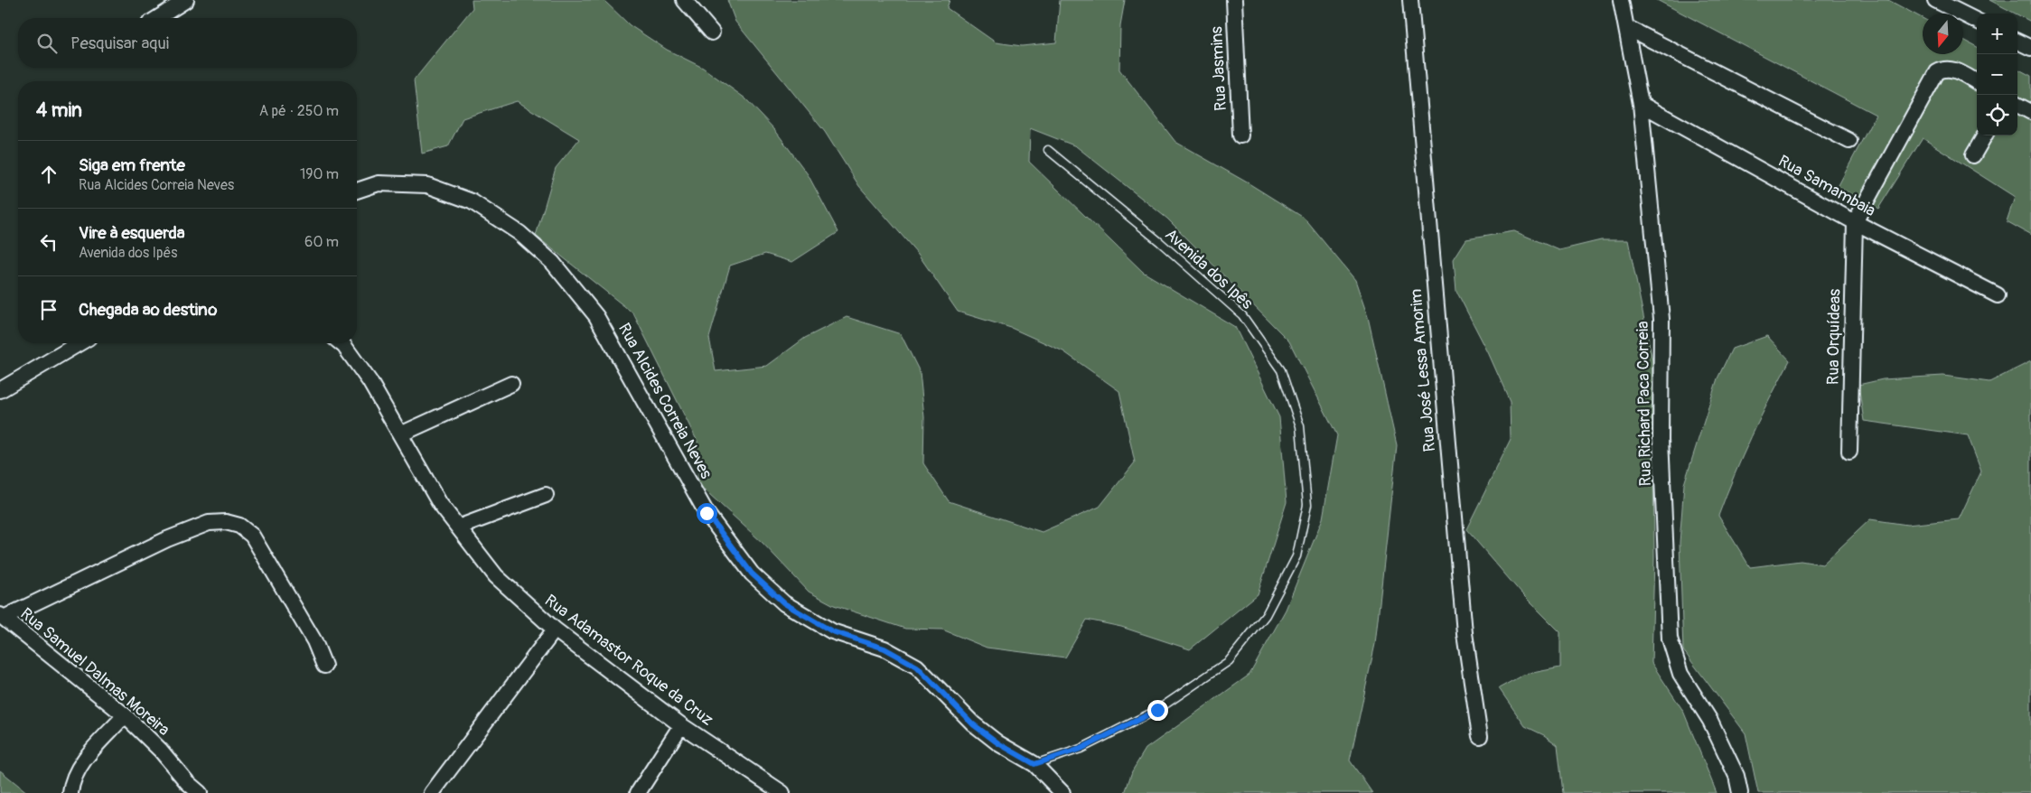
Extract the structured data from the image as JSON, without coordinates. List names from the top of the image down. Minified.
{"streets":{"street":["Rua Jasmins","Rua Samambaia","Rua Orquídeas","Rua José Lessa Amorim","Rua Alcides Correia Neves","Rua Richard Paca Correia","Rua Adamastor Roque da Cruz","Rua Samuel Dalmas Moreira"],"lane":["Avenida dos Ipês"]},"crossings":[["Rua Samambaia","Rua Orquídeas"],["Rua Samambaia","Rua Richard Paca Correia"],["Avenida dos Ipês","Rua Alcides Correia Neves"]],"north":"bottom","page":{"map_buttons":["+","−"],"search":"Pesquisar aqui","heading":["4 min","A pé · 250 m"],"list":[["Siga em frente","Rua Alcides Correia Neves","190 m"],["Vire à esquerda","Avenida dos Ipês","60 m"],"Chegada ao destino"]}}
